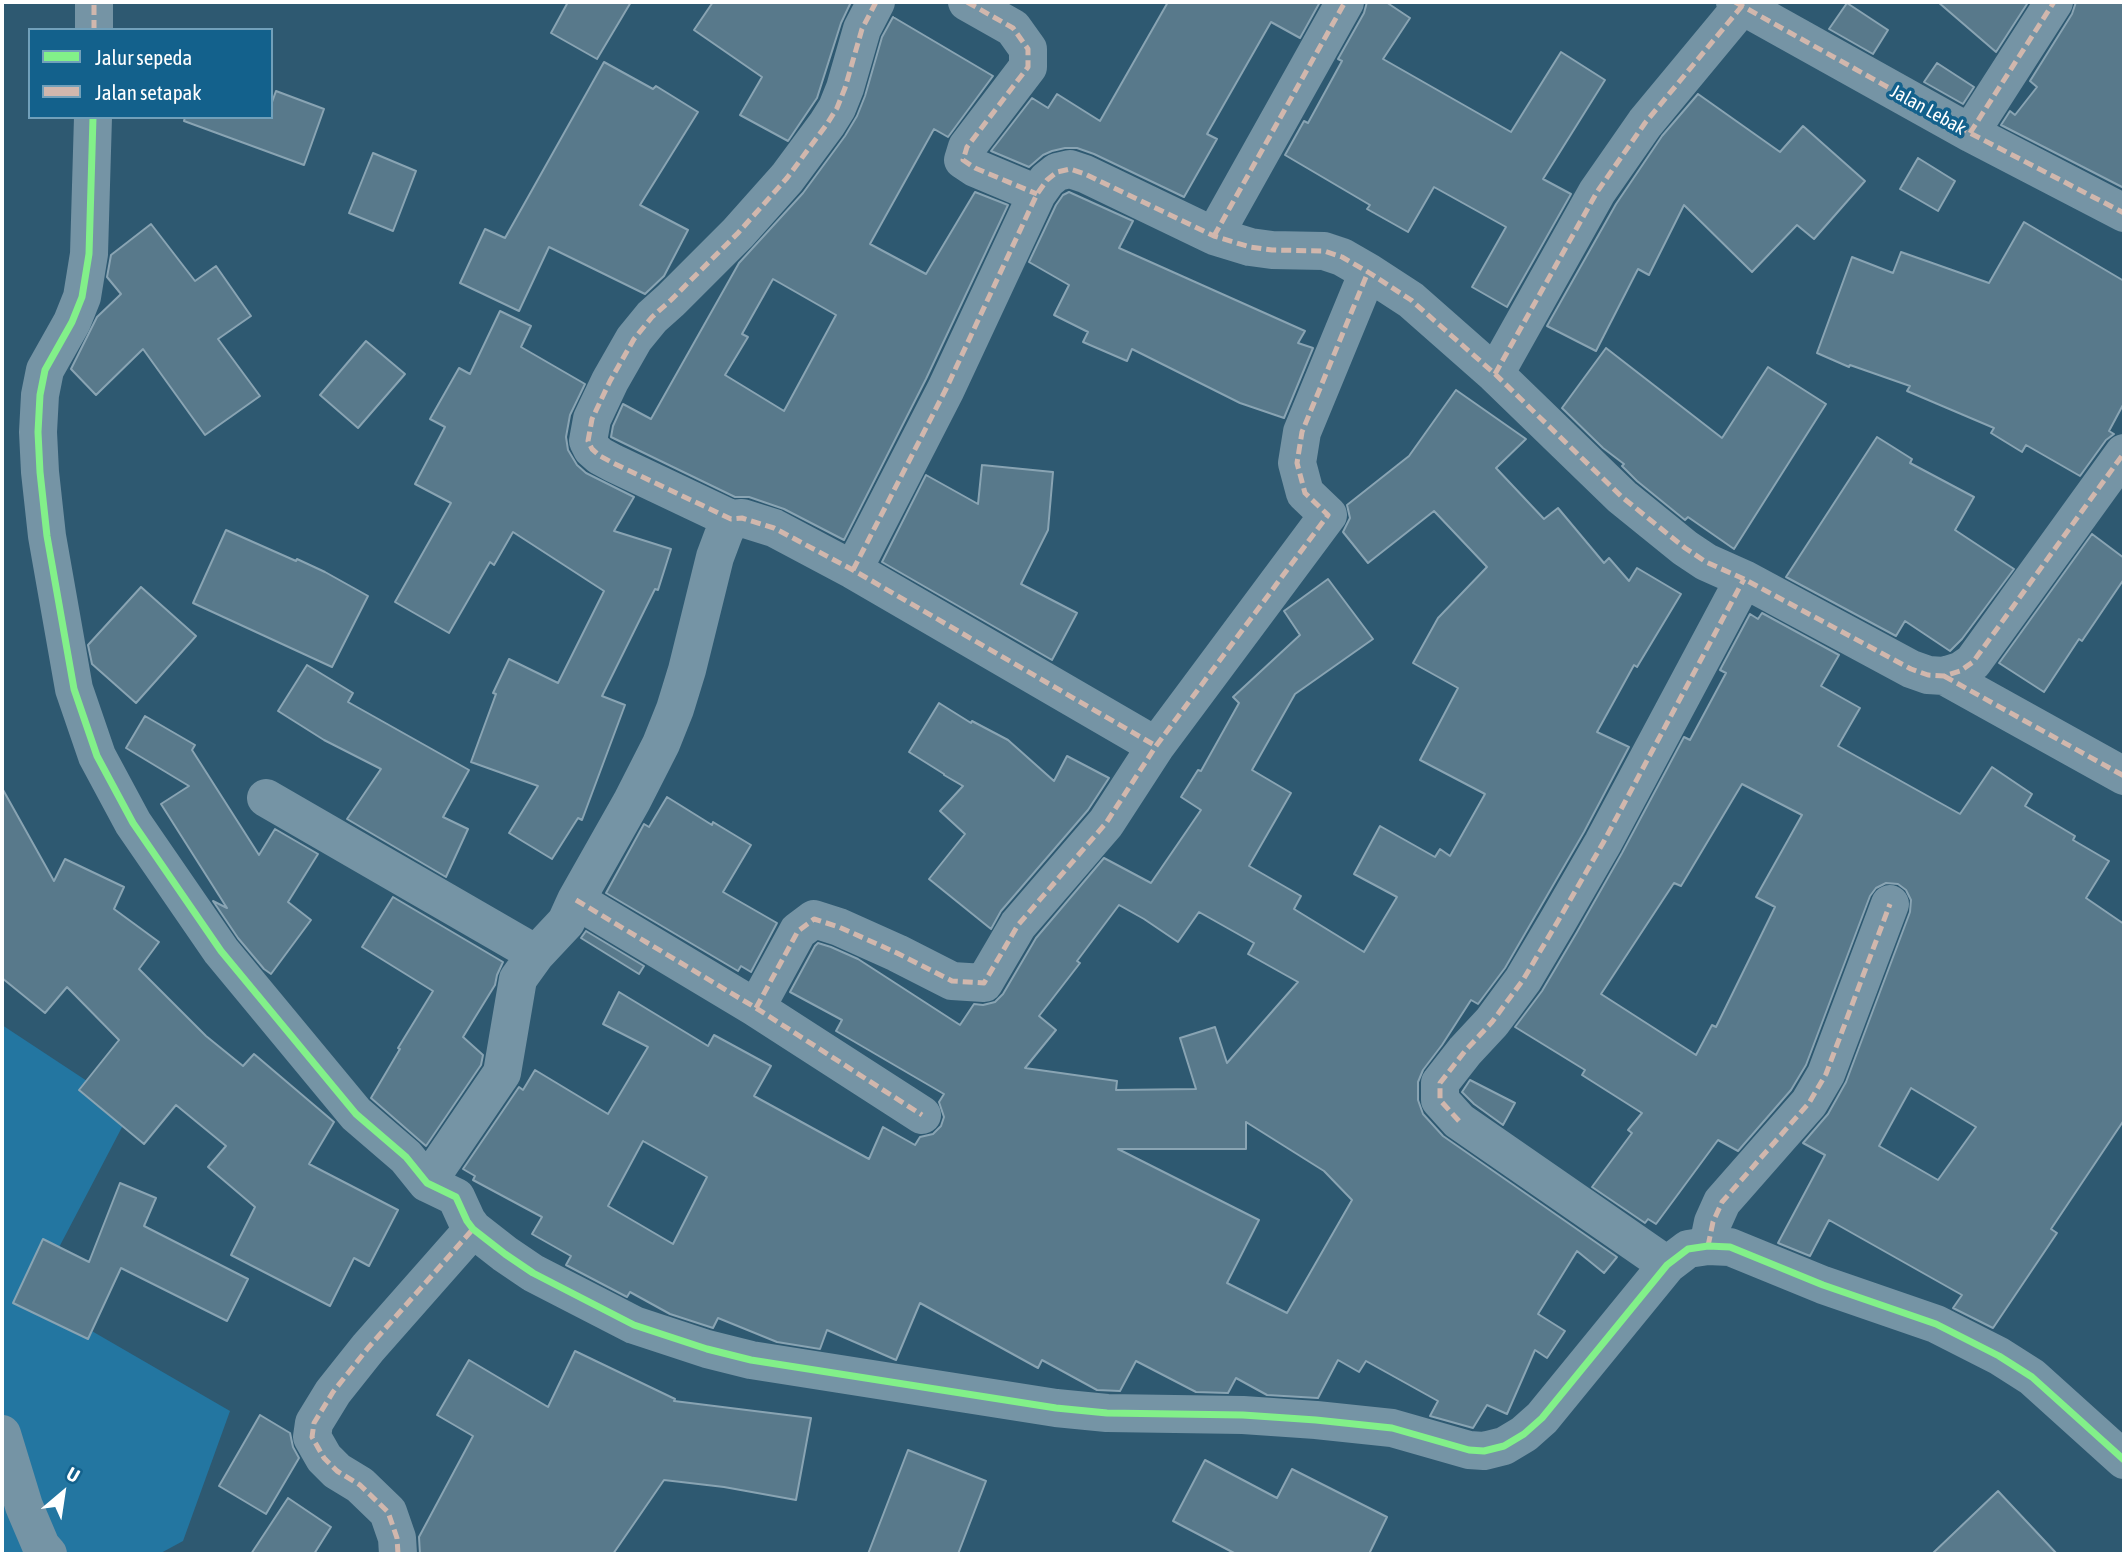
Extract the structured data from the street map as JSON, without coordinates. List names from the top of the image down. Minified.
{"streets":{"street":["Jalan Lebak"]},"legend":["Jalur sepeda","Jalan setapak"],"north":"top right"}
